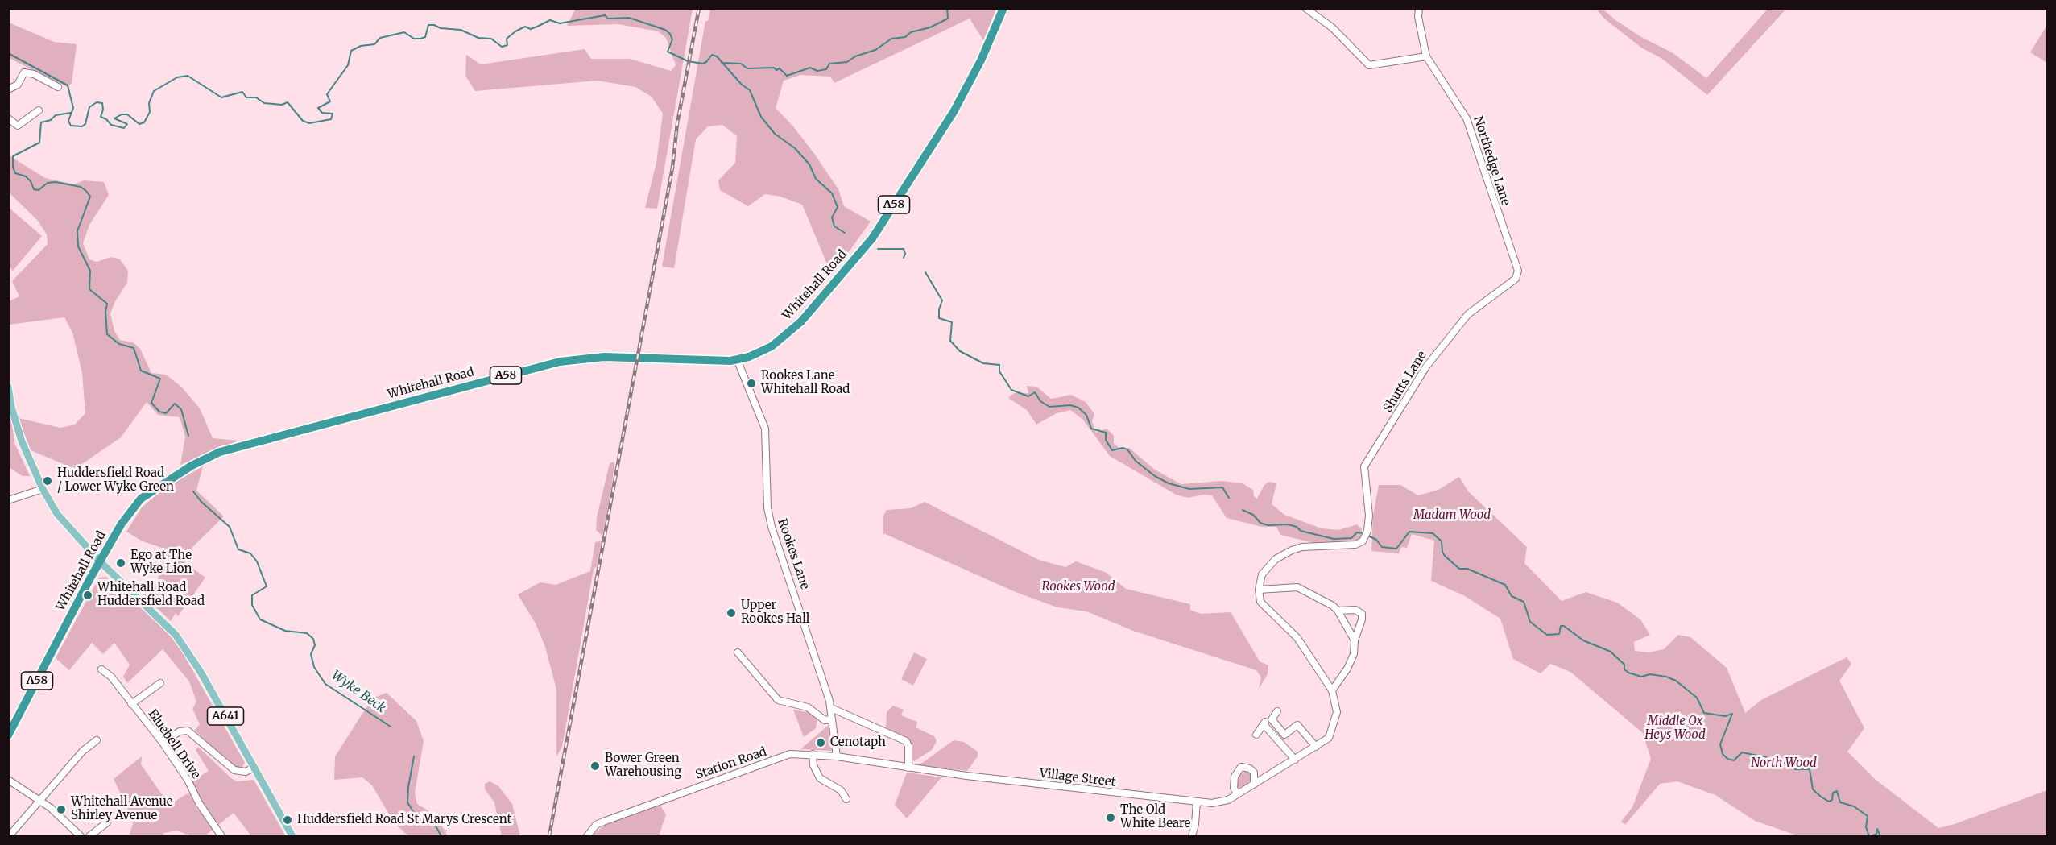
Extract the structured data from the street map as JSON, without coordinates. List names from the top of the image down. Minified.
{"streets":{"highway":["A58","Whitehall Road"],"main road":["A641"],"street":["Northedge Lane","Shutts Lane","Rookes Lane","Bluebell Drive","Station Road","Village Street"]},"crossings":[["Northedge Lane","Shutts Lane"],["Whitehall Road","Rookes Lane"],["Whitehall Road","A641"],["Rookes Lane","Station Road"],["Rookes Lane","Village Street"],["Station Road","Village Street"]],"water":["Wyke Beck"],"parks":["Madam Wood","Rookes Wood","Middle Ox Heys Wood","North Wood"],"places":["Rookes Lane Whitehall Road","Huddersfield Road / Lower Wyke Green","Ego at The Wyke Lion","Whitehall Road Huddersfield Road","Upper Rookes Hall","Cenotaph","Bower Green Warehousing","Whitehall Avenue Shirley Avenue","The Old White Beare","Huddersfield Road St Marys Crescent"]}
